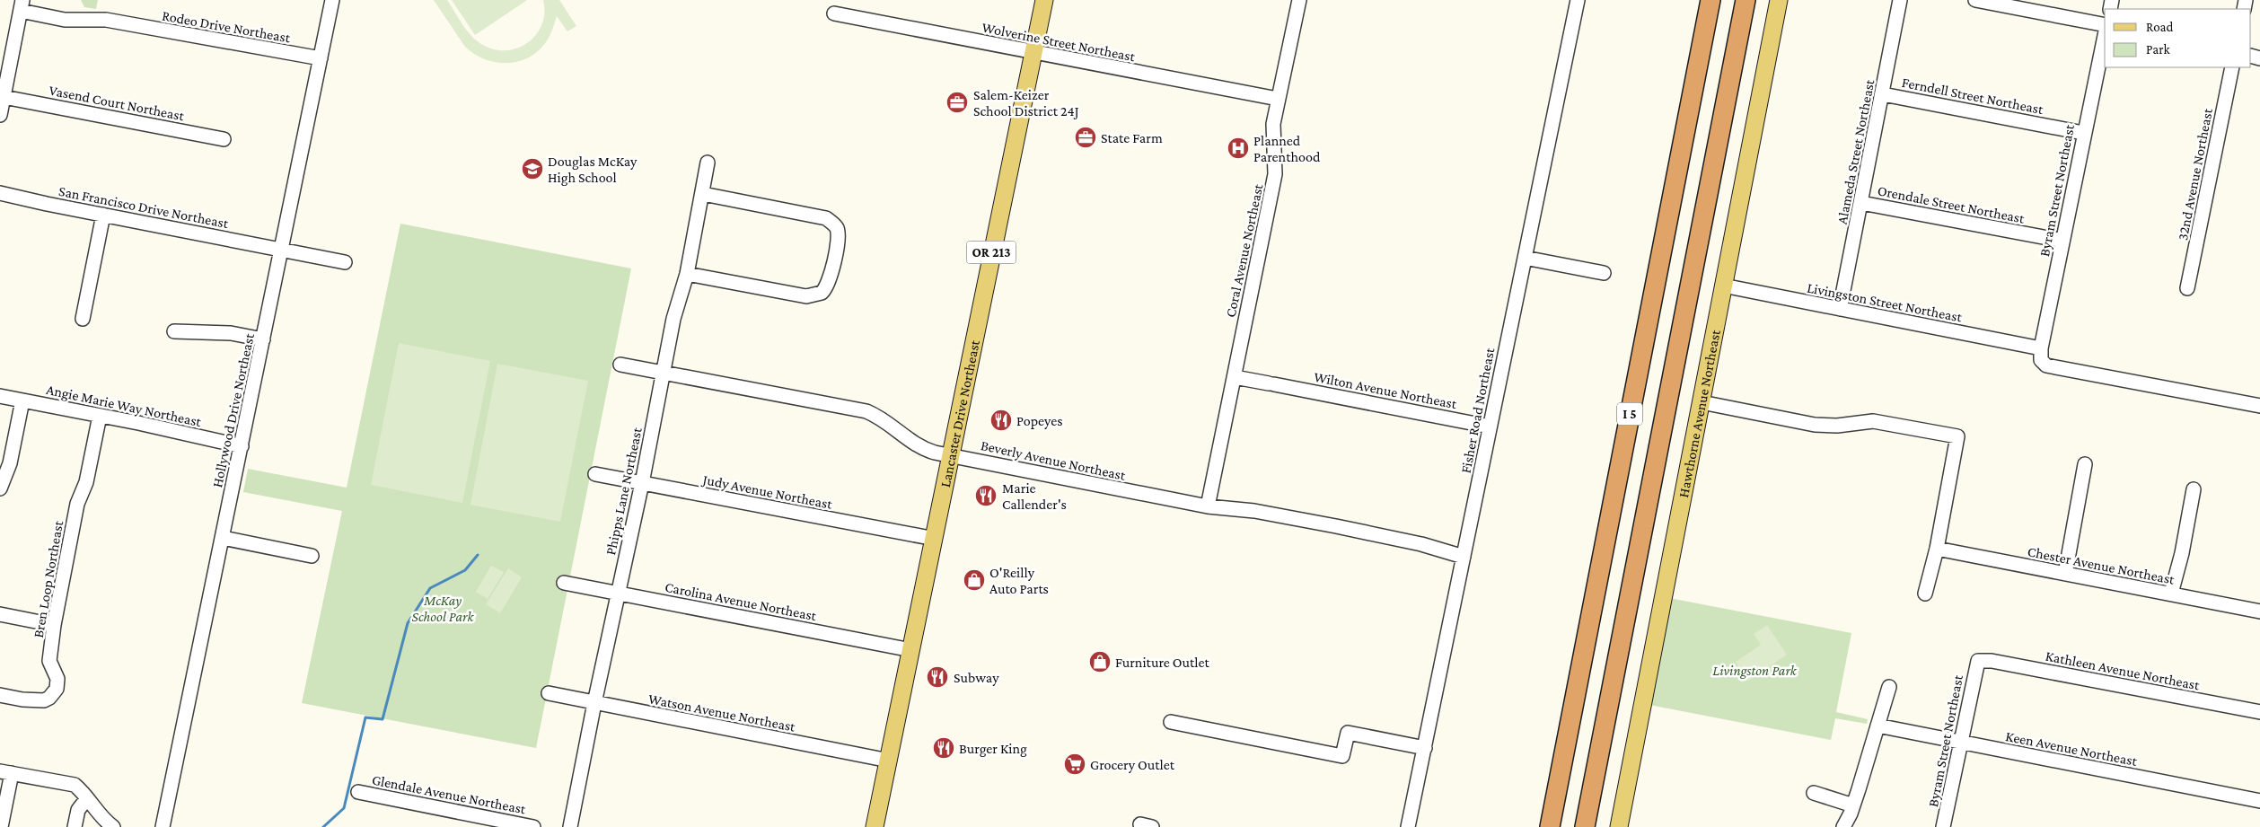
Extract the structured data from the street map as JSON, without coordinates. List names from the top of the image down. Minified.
{"streets":{"highway":["I 5"],"main road":["OR 213","Lancaster Drive Northeast","Hawthorne Avenue Northeast"],"street":["Rodeo Drive Northeast","Wolverine Street Northeast","Ferndell Street Northeast","Vasend Court Northeast","Alameda Street Northeast","32nd Avenue Northeast","Byram Street Northeast","Orendale Street Northeast","San Francisco Drive Northeast","Coral Avenue Northeast","Livingston Street Northeast","Wilton Avenue Northeast","Angie Marie Way Northeast","Hollywood Drive Northeast","Fisher Road Northeast","Beverly Avenue Northeast","Phipps Lane Northeast","Judy Avenue Northeast","Chester Avenue Northeast","Bren Loop Northeast","Carolina Avenue Northeast","Kathleen Avenue Northeast","Watson Avenue Northeast","Keen Avenue Northeast","Glendale Avenue Northeast"]},"crossings":[["Rodeo Drive Northeast","Hollywood Drive Northeast"],["Wolverine Street Northeast","Coral Avenue Northeast"],["Wolverine Street Northeast","Lancaster Drive Northeast"],["Ferndell Street Northeast","Alameda Street Northeast"],["Ferndell Street Northeast","Byram Street Northeast"],["Alameda Street Northeast","Orendale Street Northeast"],["Alameda Street Northeast","Livingston Street Northeast"],["Byram Street Northeast","Orendale Street Northeast"],["Byram Street Northeast","Livingston Street Northeast"],["Byram Street Northeast","Kathleen Avenue Northeast"],["Byram Street Northeast","Keen Avenue Northeast"],["San Francisco Drive Northeast","Hollywood Drive Northeast"],["Coral Avenue Northeast","Wilton Avenue Northeast"],["Coral Avenue Northeast","Beverly Avenue Northeast"],["Livingston Street Northeast","Hawthorne Avenue Northeast"],["Wilton Avenue Northeast","Fisher Road Northeast"],["Angie Marie Way Northeast","Hollywood Drive Northeast"],["Angie Marie Way Northeast","Bren Loop Northeast"],["Fisher Road Northeast","Beverly Avenue Northeast"],["Lancaster Drive Northeast","Beverly Avenue Northeast"],["Lancaster Drive Northeast","Judy Avenue Northeast"],["Lancaster Drive Northeast","Carolina Avenue Northeast"],["Lancaster Drive Northeast","Watson Avenue Northeast"],["Beverly Avenue Northeast","Phipps Lane Northeast"],["Phipps Lane Northeast","Judy Avenue Northeast"],["Phipps Lane Northeast","Carolina Avenue Northeast"],["Phipps Lane Northeast","Watson Avenue Northeast"]],"parks":["McKay School Park","Livingston Park"],"places":{"office":["Salem-Keizer School District 24J","State Farm"],"hospital":["Planned Parenthood"],"school or university":["Douglas McKay High School"],"restaurant":["Popeyes","Marie Callender's","Subway","Burger King"],"shop":["O'Reilly Auto Parts","Furniture Outlet"],"supermarket":["Grocery Outlet"]},"legend":["Road","Park"]}
